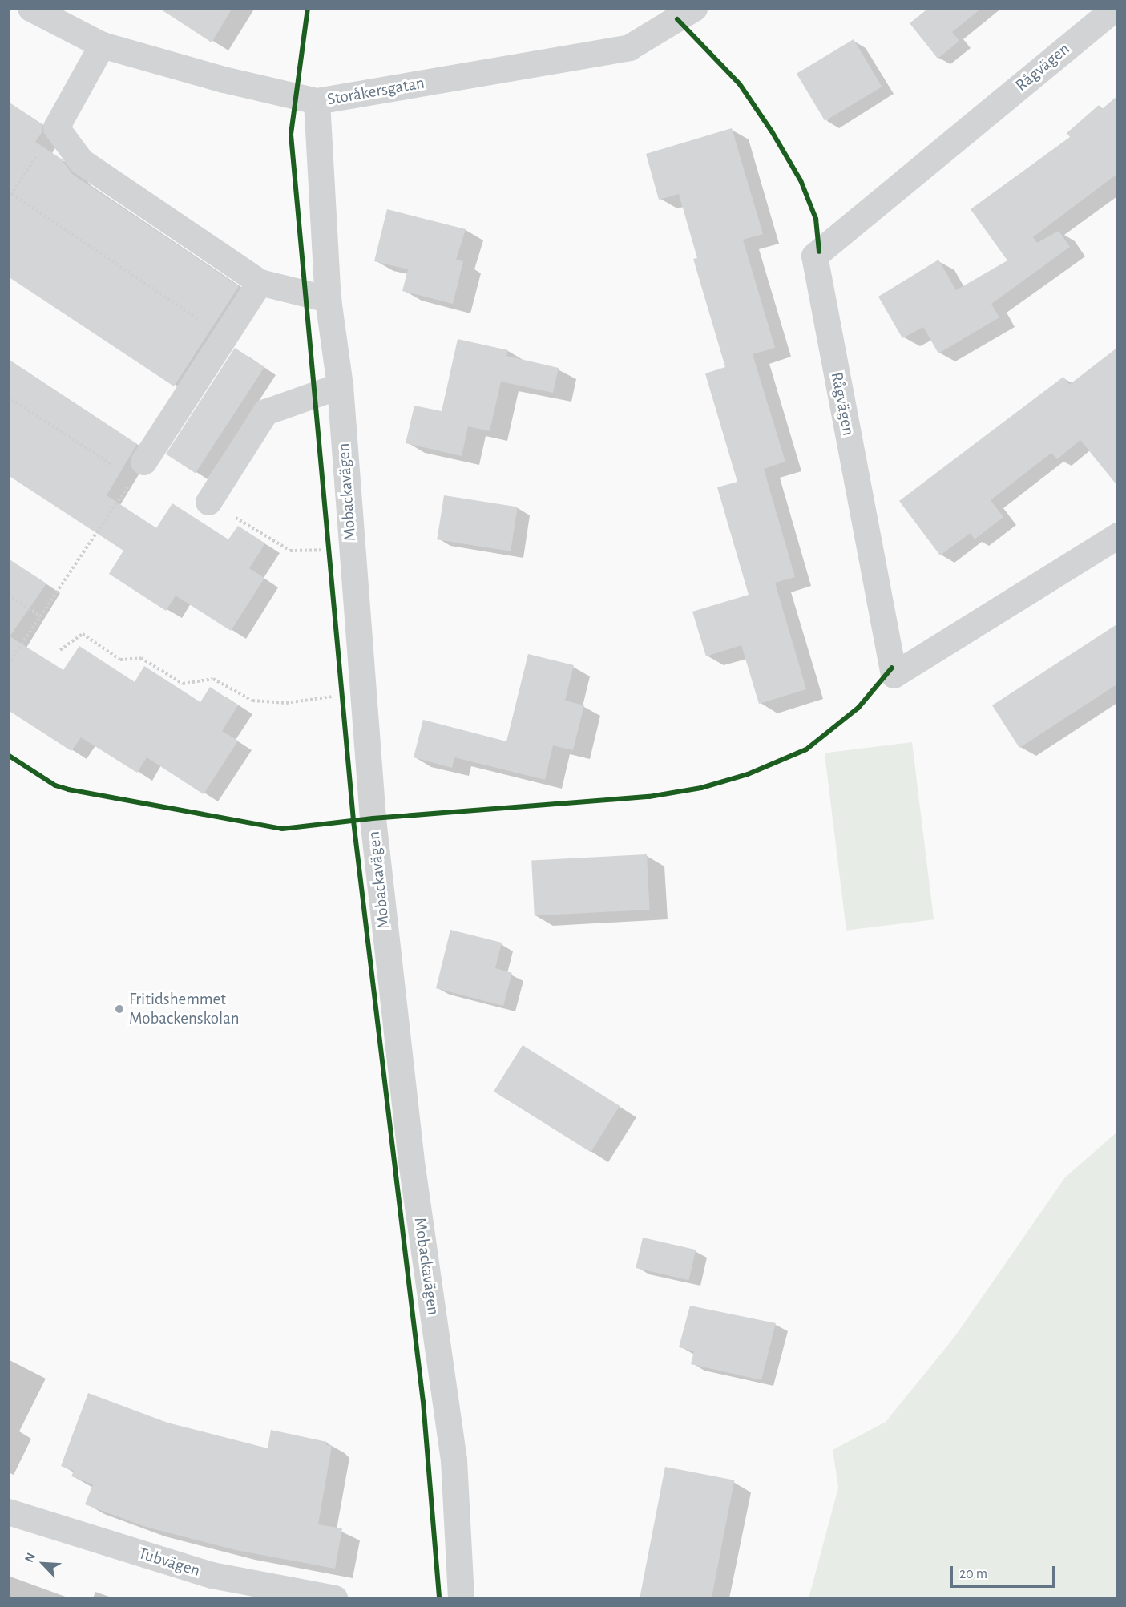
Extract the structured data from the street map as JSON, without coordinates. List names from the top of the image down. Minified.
{"streets":{"street":["Rågvägen","Storåkersgatan","Mobackavägen","Tubvägen"]},"crossings":[["Storåkersgatan","Mobackavägen"]],"places":["Fritidshemmet Mobackenskolan"],"scale_bar":"20 m","north":"top left"}
